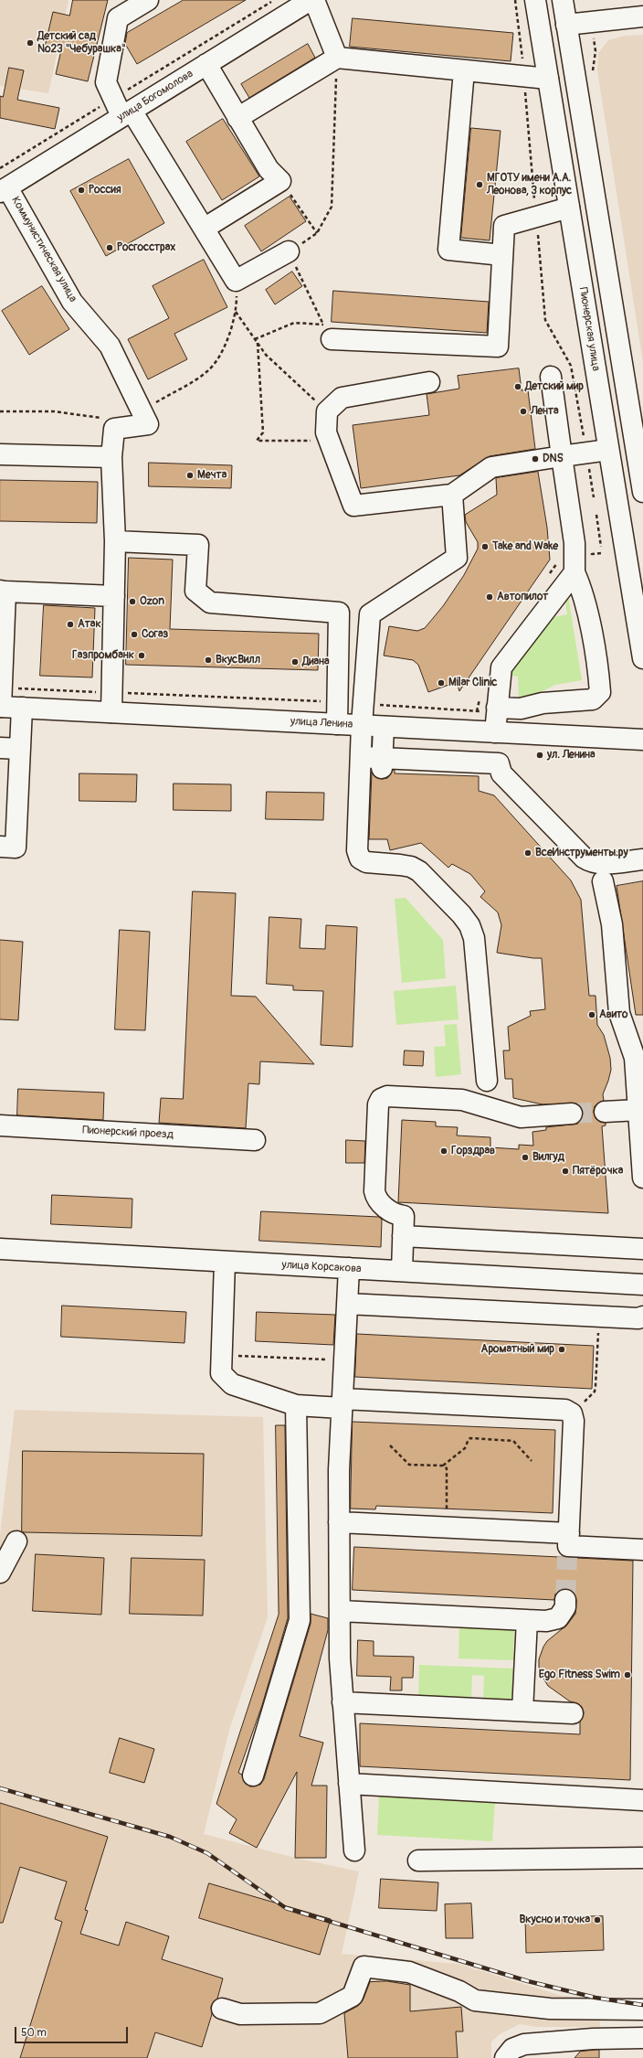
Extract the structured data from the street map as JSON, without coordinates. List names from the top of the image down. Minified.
{"streets":{"main road":["улица Богомолова","Коммунистическая улица","Пионерская улица","улица Ленина","Пионерский проезд","улица Корсакова"]},"crossings":[["улица Богомолова","Коммунистическая улица"]],"places":["Детский сад №23 \"Чебурашка\"","МГОТУ имени А.А. Леонова, 3 корпус","Россия","Росгосстрах","Детский мир","Лента","DNS","Мечта","Take and Wake","Автопилот","Ozon","Атак","Согаз","Газпромбанк","ВкусВилл","Диана","Milar Clinic","ул. Ленина","ВсеИнструменты.ру","Авито","Горздрав","Вилгуд","Пятёрочка","Ароматный мир","Ego Fitness Swim","Вкусно и точка"],"scale_bar":"50 m"}
